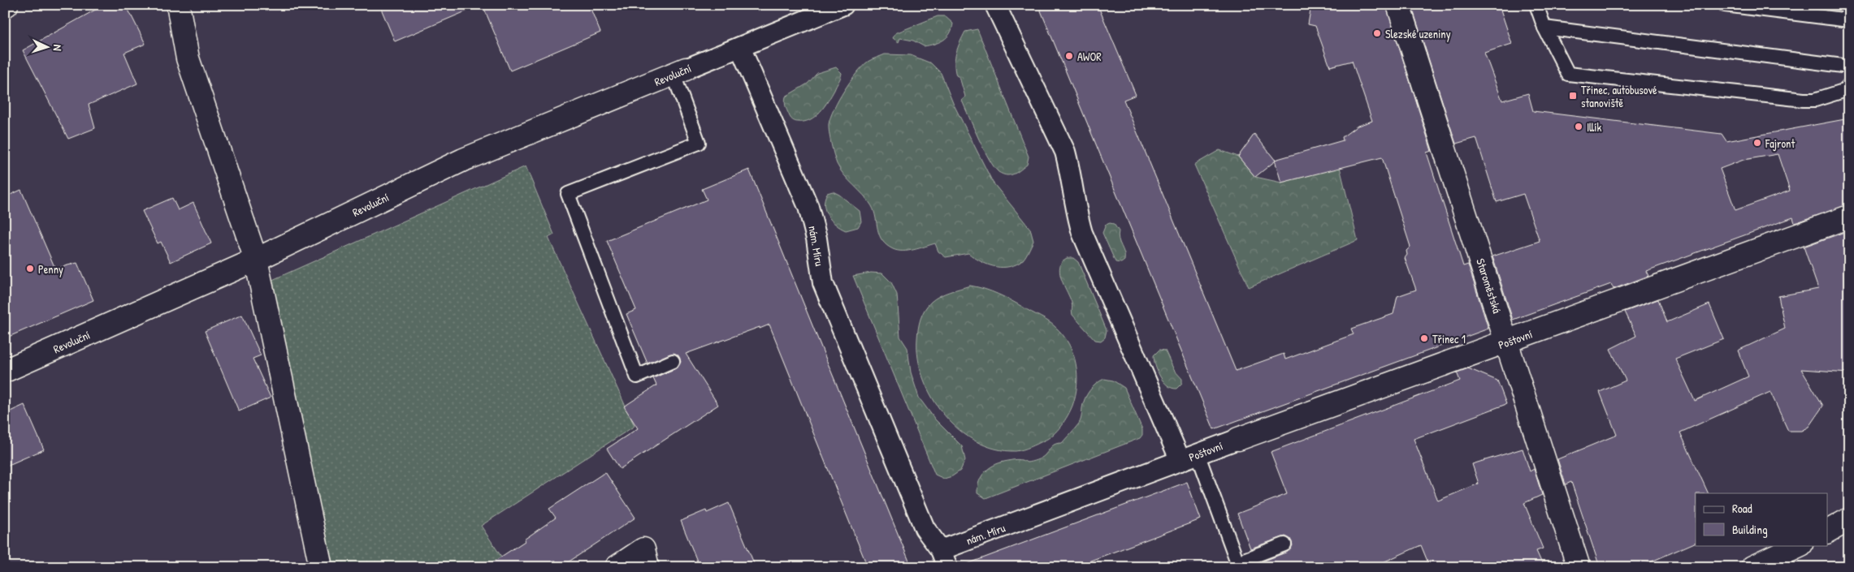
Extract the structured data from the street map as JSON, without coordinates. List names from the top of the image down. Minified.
{"streets":{"street":["Revoluční","nám. Míru","Staroměstská","Poštovní"]},"crossings":[["Revoluční","nám. Míru"],["nám. Míru","Poštovní"],["Staroměstská","Poštovní"]],"places":{"other":["Slezské uzeniny","AWOR","Illík","Fajront","Penny","Třinec 1"],"transit":["Třinec, autobusové stanoviště"]},"legend":["Road","Building"],"north":"right"}
